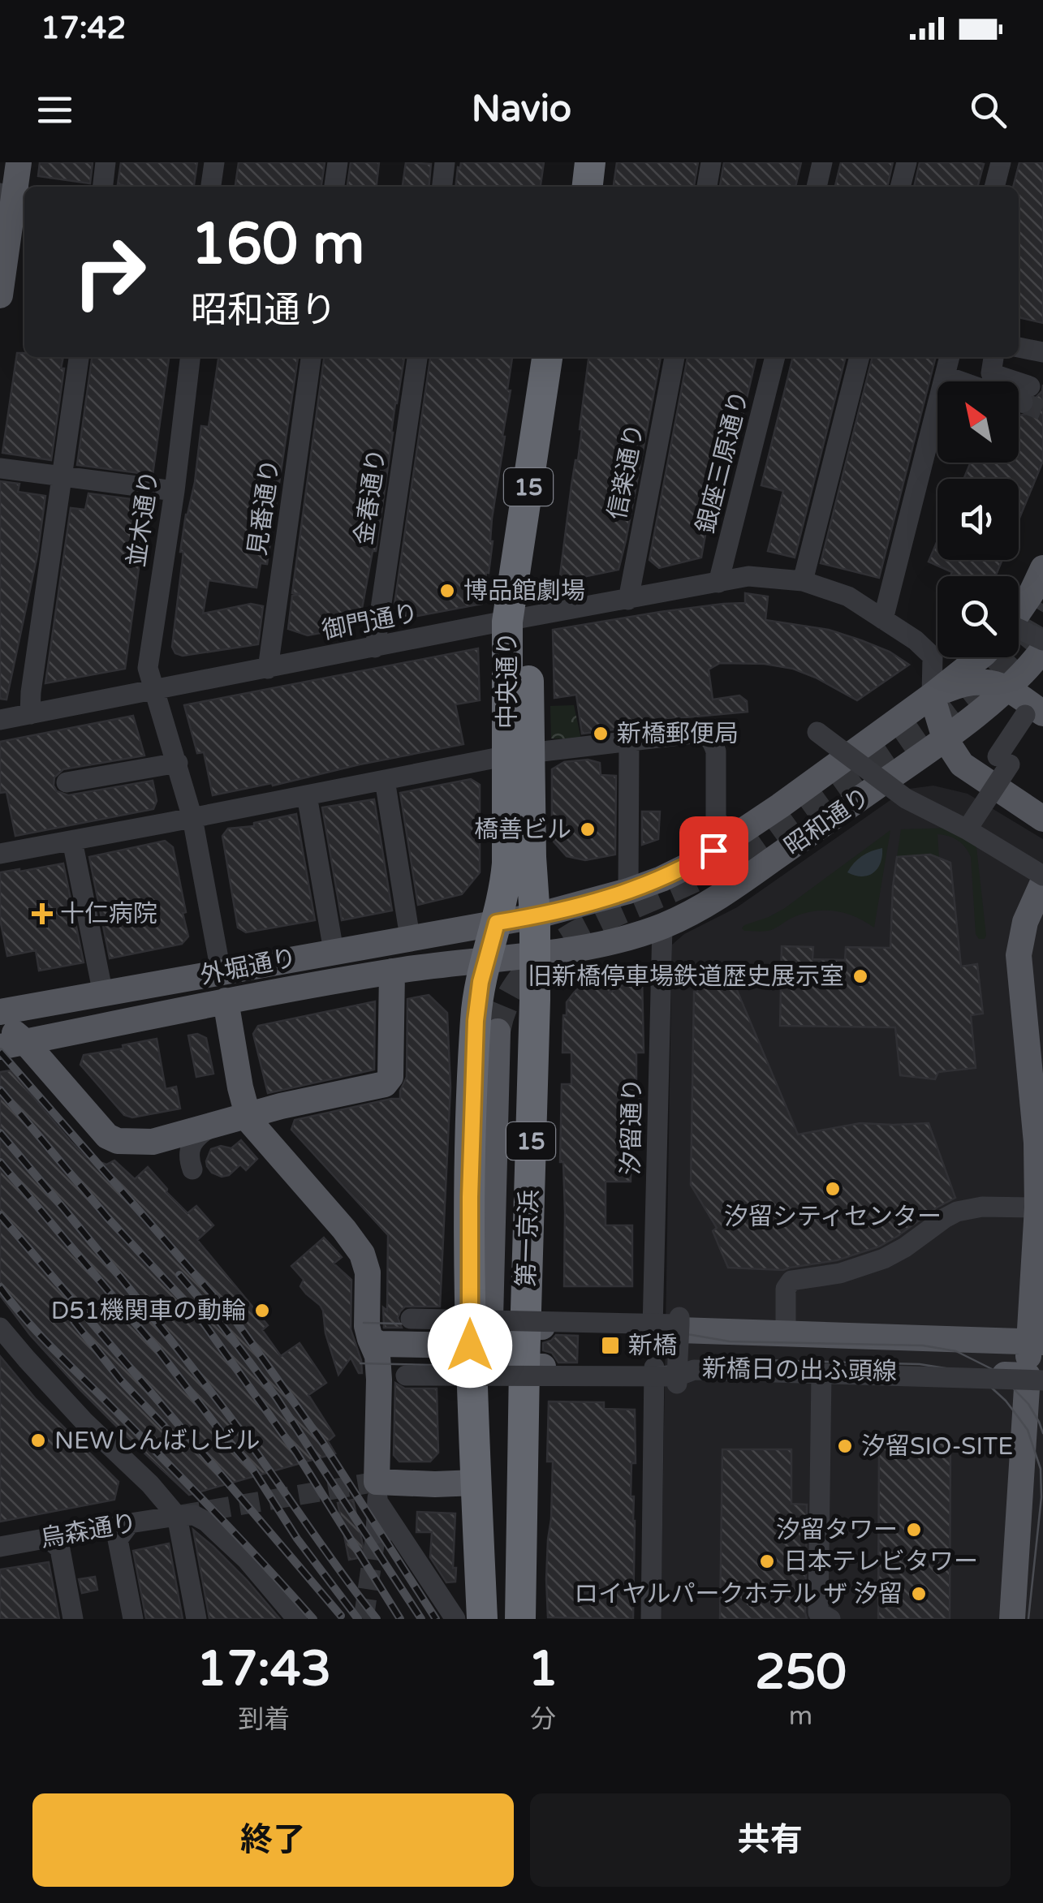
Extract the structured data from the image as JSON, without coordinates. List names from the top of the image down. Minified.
{"streets":{"highway":["15","中央通り","第一京浜"],"main road":["昭和通り","外堀通り","新橋日の出ふ頭線"],"street":["銀座三原通り","信楽通り","金春通り","見番通り","並木通り","御門通り","汐留通り","烏森通り"]},"crossings":[["銀座三原通り","御門通り"],["信楽通り","御門通り"],["15","中央通り"],["15","昭和通り"],["15","外堀通り"],["15","新橋日の出ふ頭線"],["金春通り","御門通り"],["見番通り","御門通り"],["並木通り","御門通り"],["並木通り","外堀通り"],["御門通り","中央通り"],["御門通り","昭和通り"],["中央通り","昭和通り"],["中央通り","外堀通り"],["中央通り","第一京浜"],["昭和通り","外堀通り"],["昭和通り","汐留通り"],["昭和通り","第一京浜"],["汐留通り","新橋日の出ふ頭線"],["第一京浜","新橋日の出ふ頭線"]],"places":{"other":["博品館劇場","新橋郵便局","橋善ビル","旧新橋停車場鉄道歴史展示室","汐留シティセンター","D51機関車の動輪","NEWしんばしビル","汐留SIO-SITE","汐留タワー","日本テレビタワー","ロイヤルパークホテル ザ 汐留"],"health":["十仁病院"],"transit":["新橋"]},"north":"top left","page":{"status":"17:42","header":"Navio","turn":["160 m","昭和通り"],"eta":["17:43","到着","1","分","250","m"],"buttons":["終了","共有"]}}
